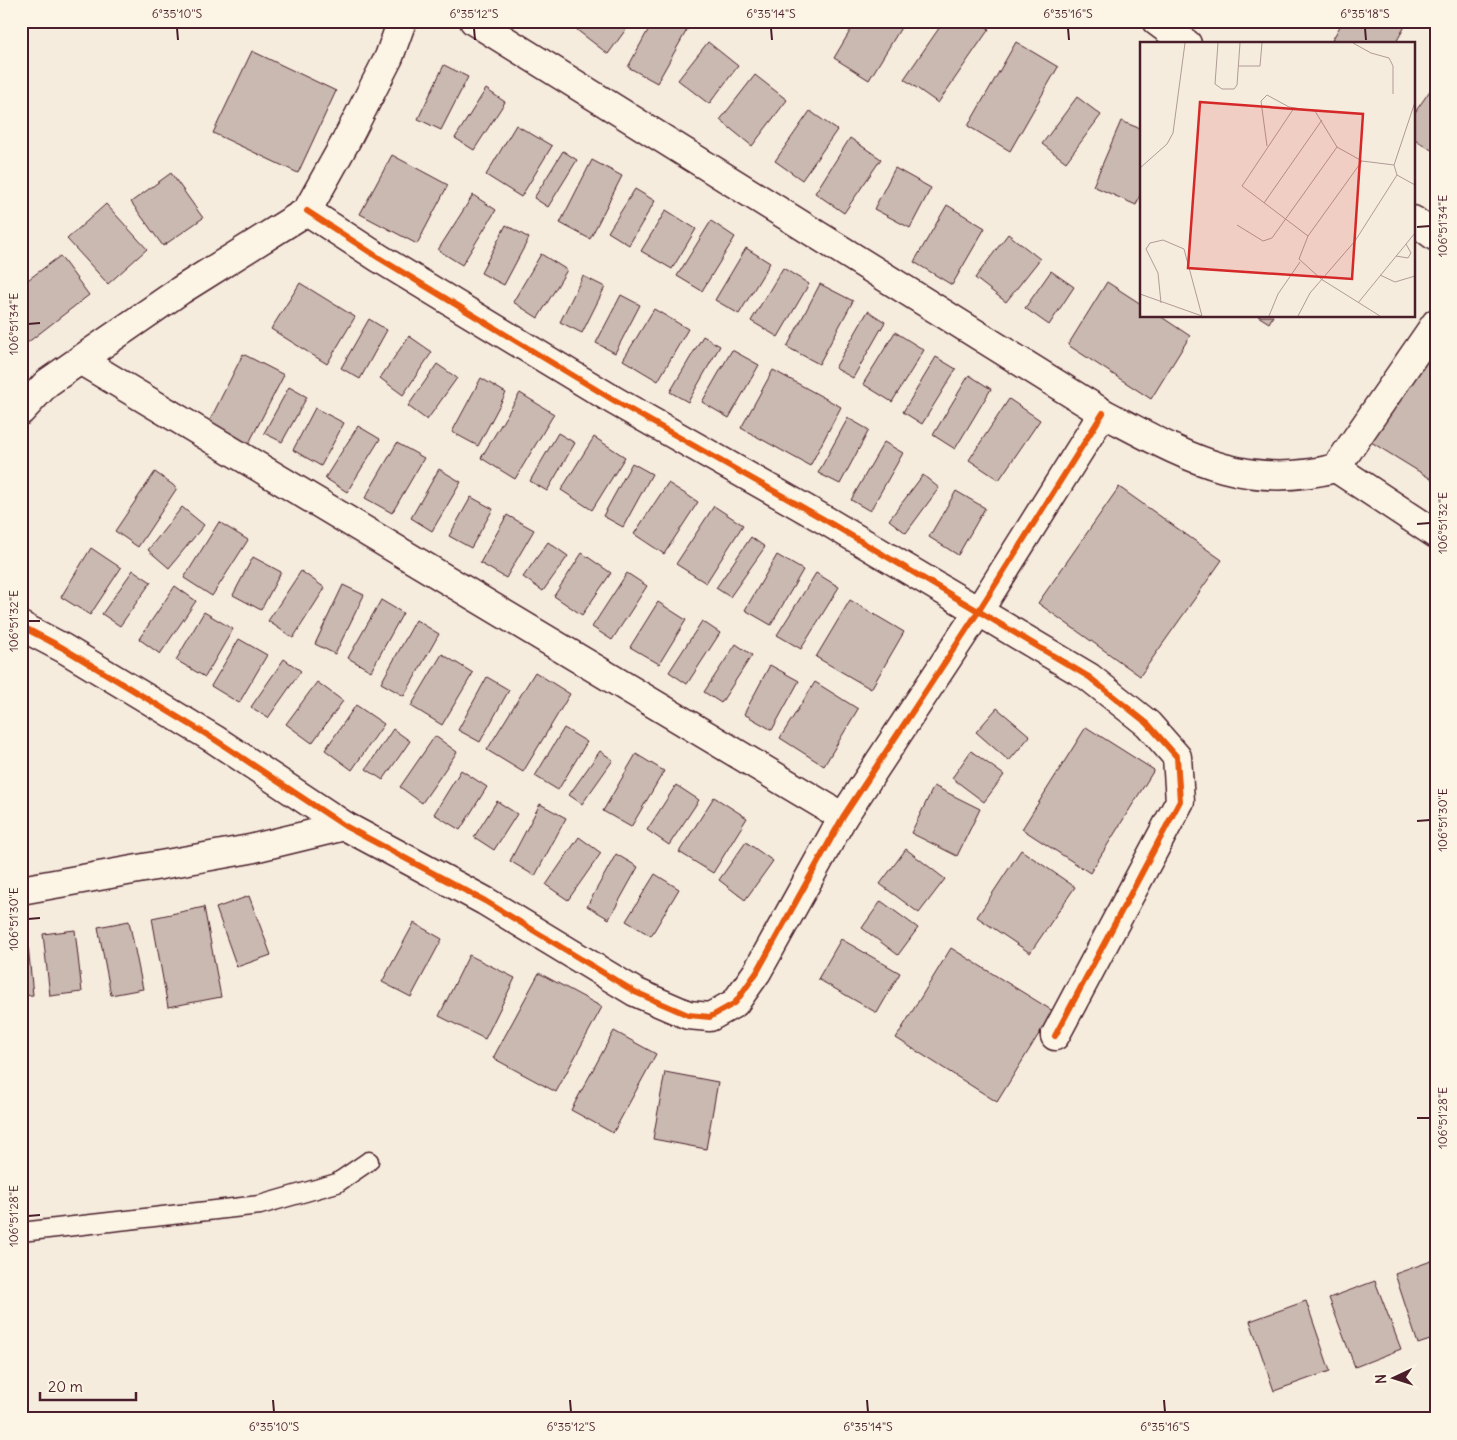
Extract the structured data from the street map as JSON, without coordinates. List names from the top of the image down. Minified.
{"scale_bar":"20 m","north":"left","coordinates":["6°35'10\"S","6°35'12\"S","6°35'14\"S","6°35'16\"S","6°35'18\"S","106°51'34\"E","106°51'32\"E","106°51'30\"E","106°51'28\"E"]}
